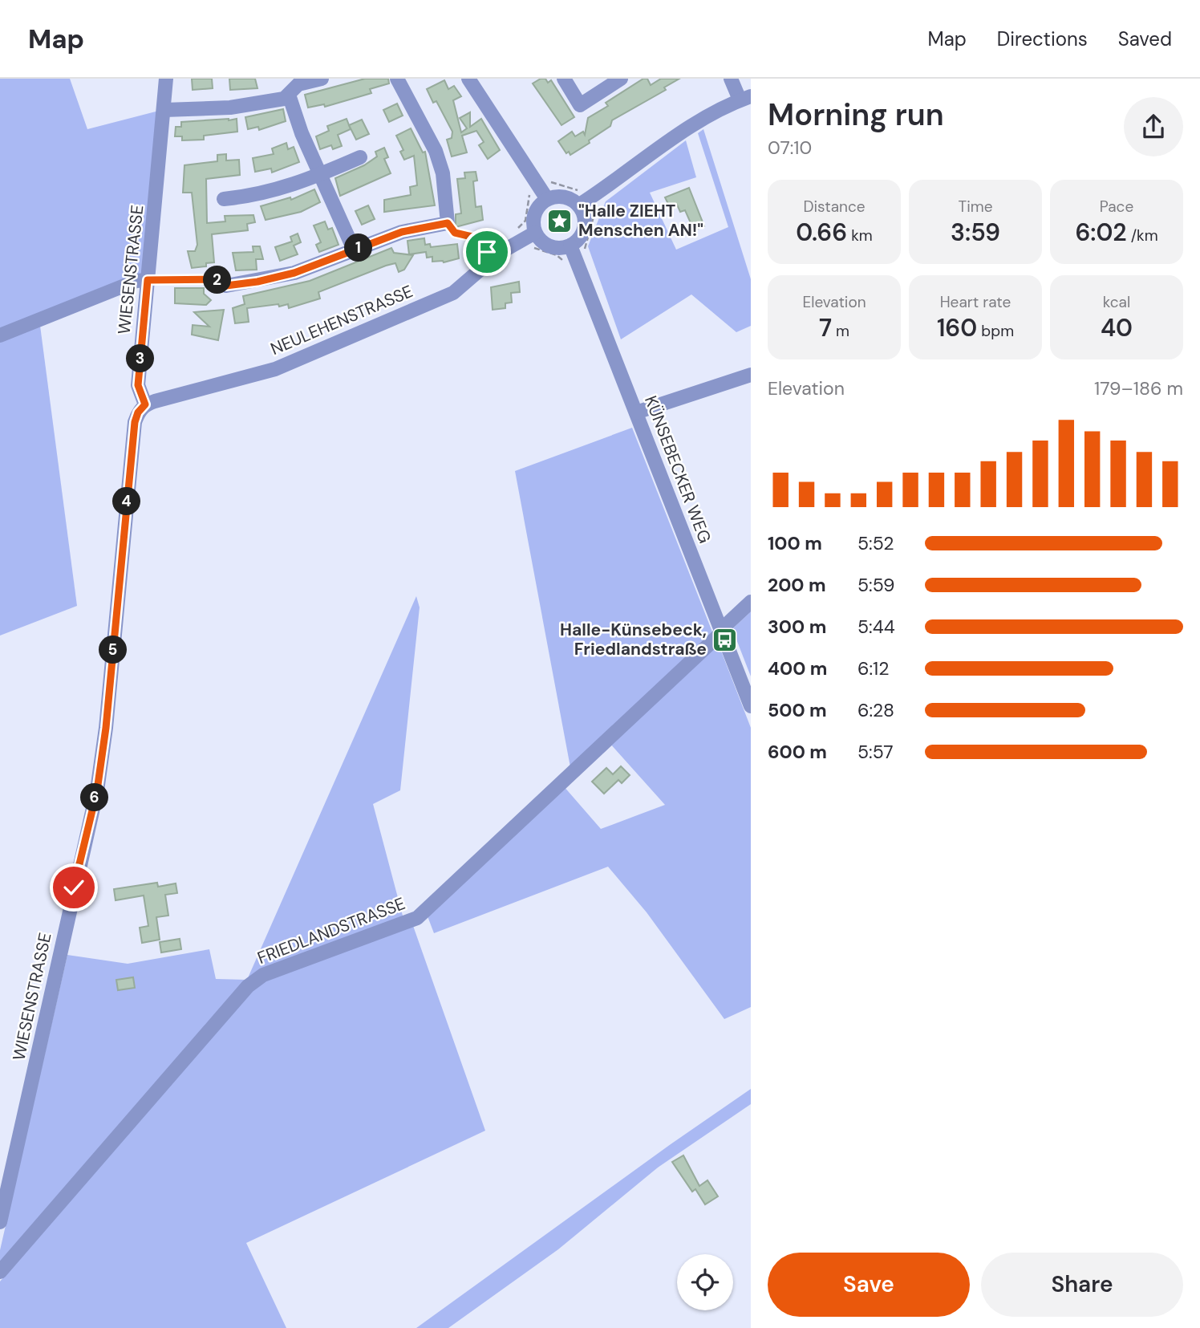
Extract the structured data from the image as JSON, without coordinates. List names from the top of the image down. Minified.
{"streets":{"street":["WIESENSTRASSE","NEULEHENSTRASSE","KÜNSEBECKER WEG","FRIEDLANDSTRASSE"]},"crossings":[["WIESENSTRASSE","NEULEHENSTRASSE"],["NEULEHENSTRASSE","KÜNSEBECKER WEG"],["KÜNSEBECKER WEG","FRIEDLANDSTRASSE"]],"places":{"place":["\"Halle ZIEHT Menschen AN!\""],"bus stop":["Halle-Künsebeck, Friedlandstraße"]},"page":{"header":"Map","nav":["Map","Directions","Saved"],"heading":["Morning run","07:10"],"stats":[["Distance","0.66 km"],["Time","3:59"],["Pace","6:02 /km"],["Elevation","7 m"],["Heart rate","160 bpm"],["kcal","40"]],"pins":["1","2","3","4","5","6"],"chart":["Elevation","179–186 m"],"list":[{"name":"100 m","note":"5:52"},{"name":"200 m","note":"5:59"},{"name":"300 m","note":"5:44"},{"name":"400 m","note":"6:12"},{"name":"500 m","note":"6:28"},{"name":"600 m","note":"5:57"}],"buttons":["Save","Share"]}}
